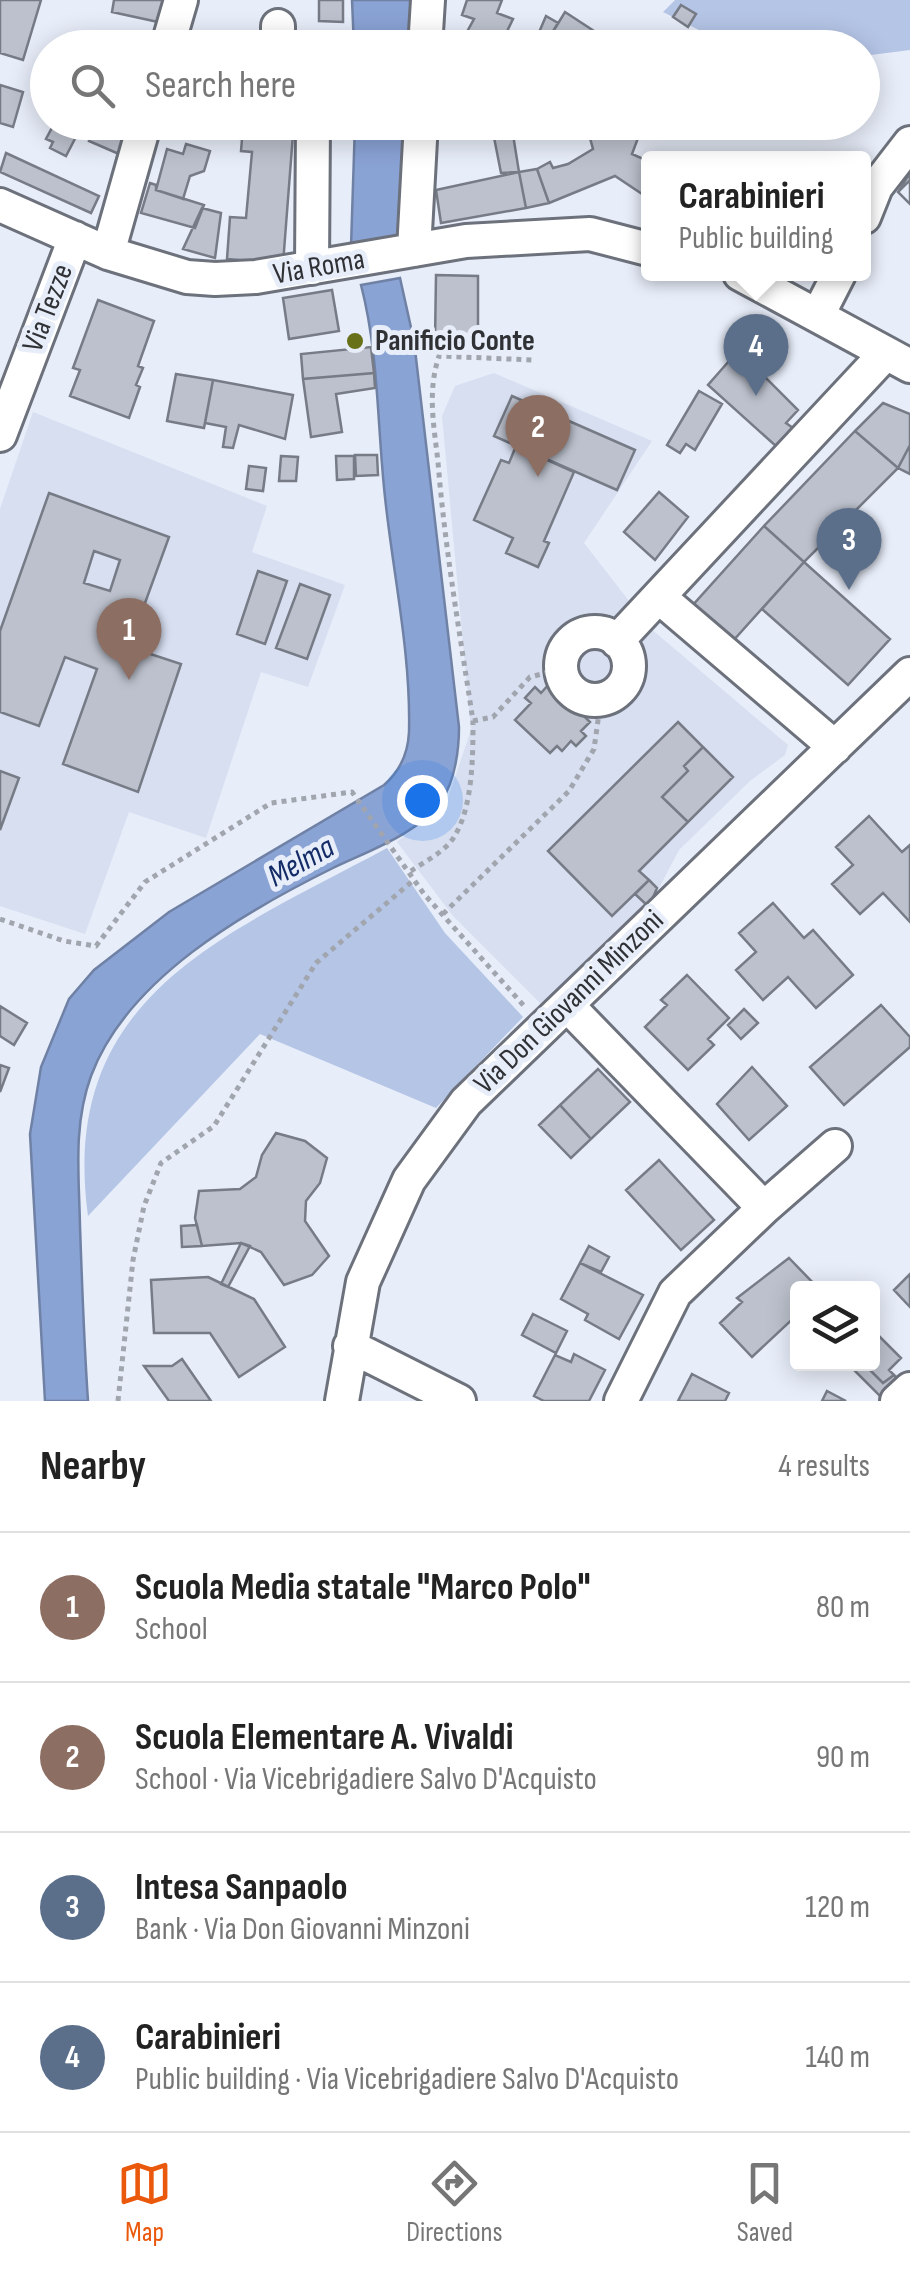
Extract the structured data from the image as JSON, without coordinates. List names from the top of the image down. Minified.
{"streets":{"street":["Via Roma","Via Tezze","Via Don Giovanni Minzoni"]},"crossings":[["Via Roma","Via Tezze"]],"water":["Melma"],"places":["Panificio Conte"],"page":{"search":"Search here","popup":["Carabinieri","Public building"],"pins":["4","2","3","1"],"heading":["Nearby","4 results"],"list":[{"mark":"1","name":"Scuola Media statale \"Marco Polo\"","note":"School","value":"80 m"},{"mark":"2","name":"Scuola Elementare A. Vivaldi","note":"School · Via Vicebrigadiere Salvo D'Acquisto","value":"90 m"},{"mark":"3","name":"Intesa Sanpaolo","note":"Bank · Via Don Giovanni Minzoni","value":"120 m"},{"mark":"4","name":"Carabinieri","note":"Public building · Via Vicebrigadiere Salvo D'Acquisto","value":"140 m"}],"nav":["Map","Directions","Saved"]}}
